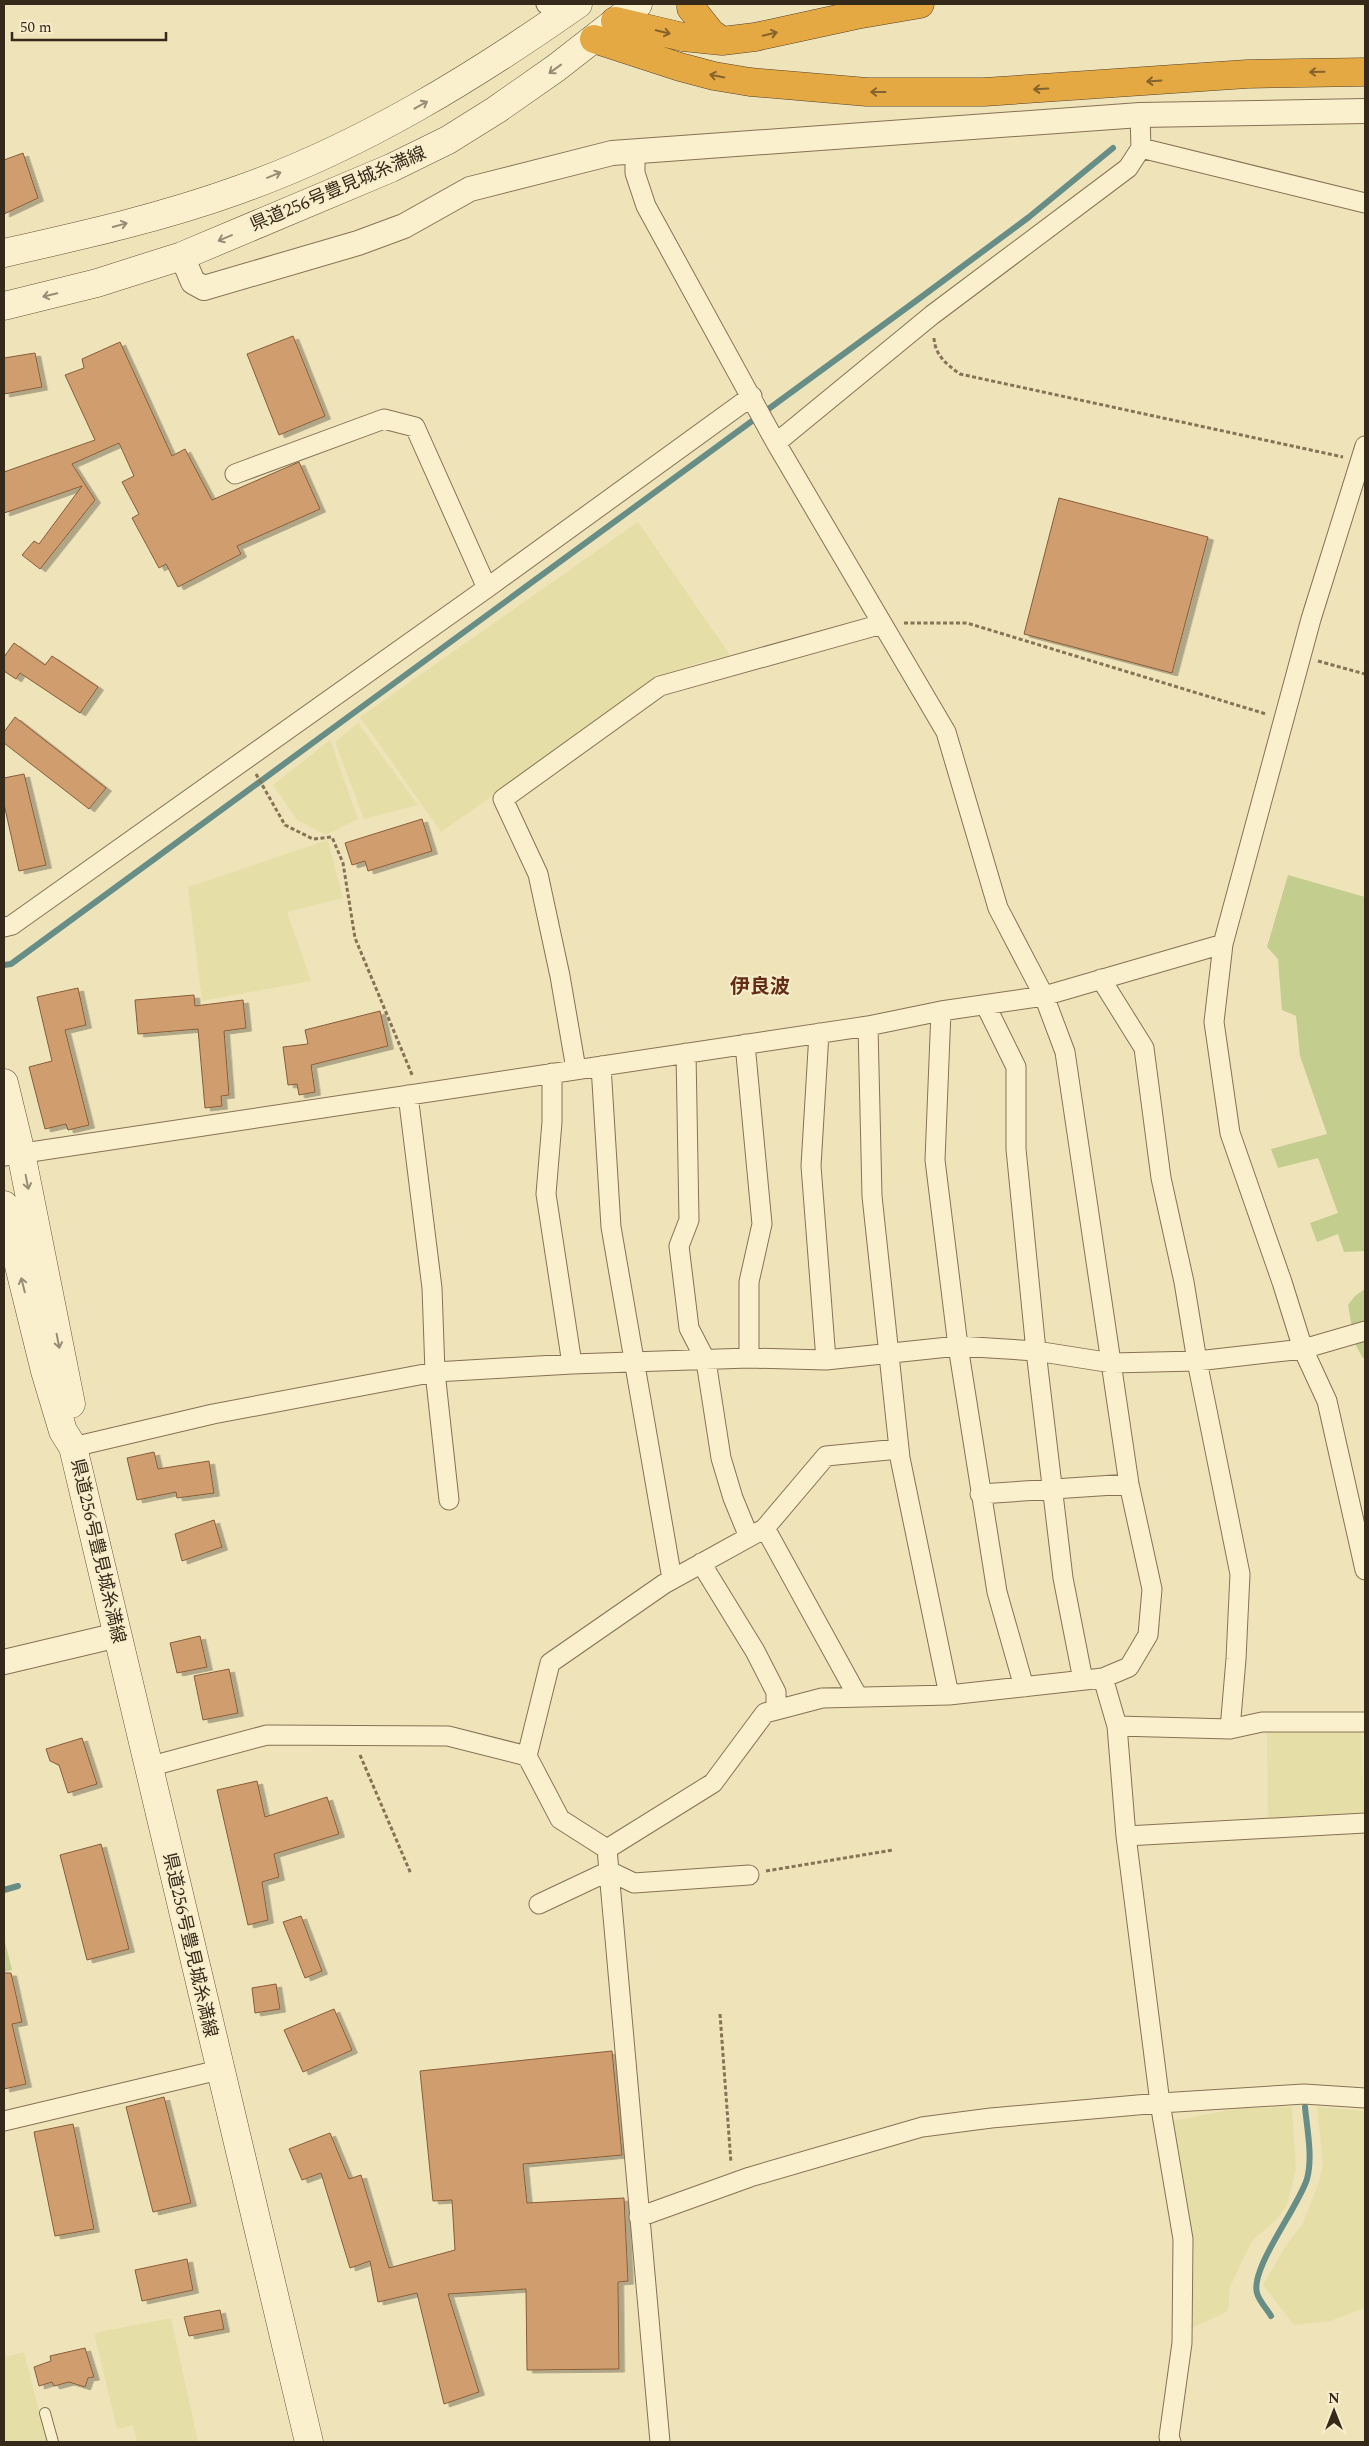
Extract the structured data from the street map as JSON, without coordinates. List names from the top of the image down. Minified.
{"streets":{"main road":["県道256号豊見城糸満線"]},"districts":["伊良波"],"scale_bar":"50 m","north":"top"}
